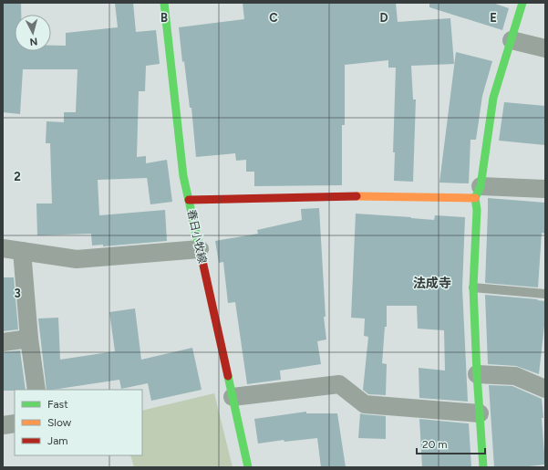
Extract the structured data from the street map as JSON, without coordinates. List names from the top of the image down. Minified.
{"streets":{"street":["春日小牧線"]},"districts":["法成寺"],"legend":["Fast","Slow","Jam"],"scale_bar":"20 m","north":"bottom","grid":{"columns":["B","C","D","E"],"rows":["2","3"]}}
